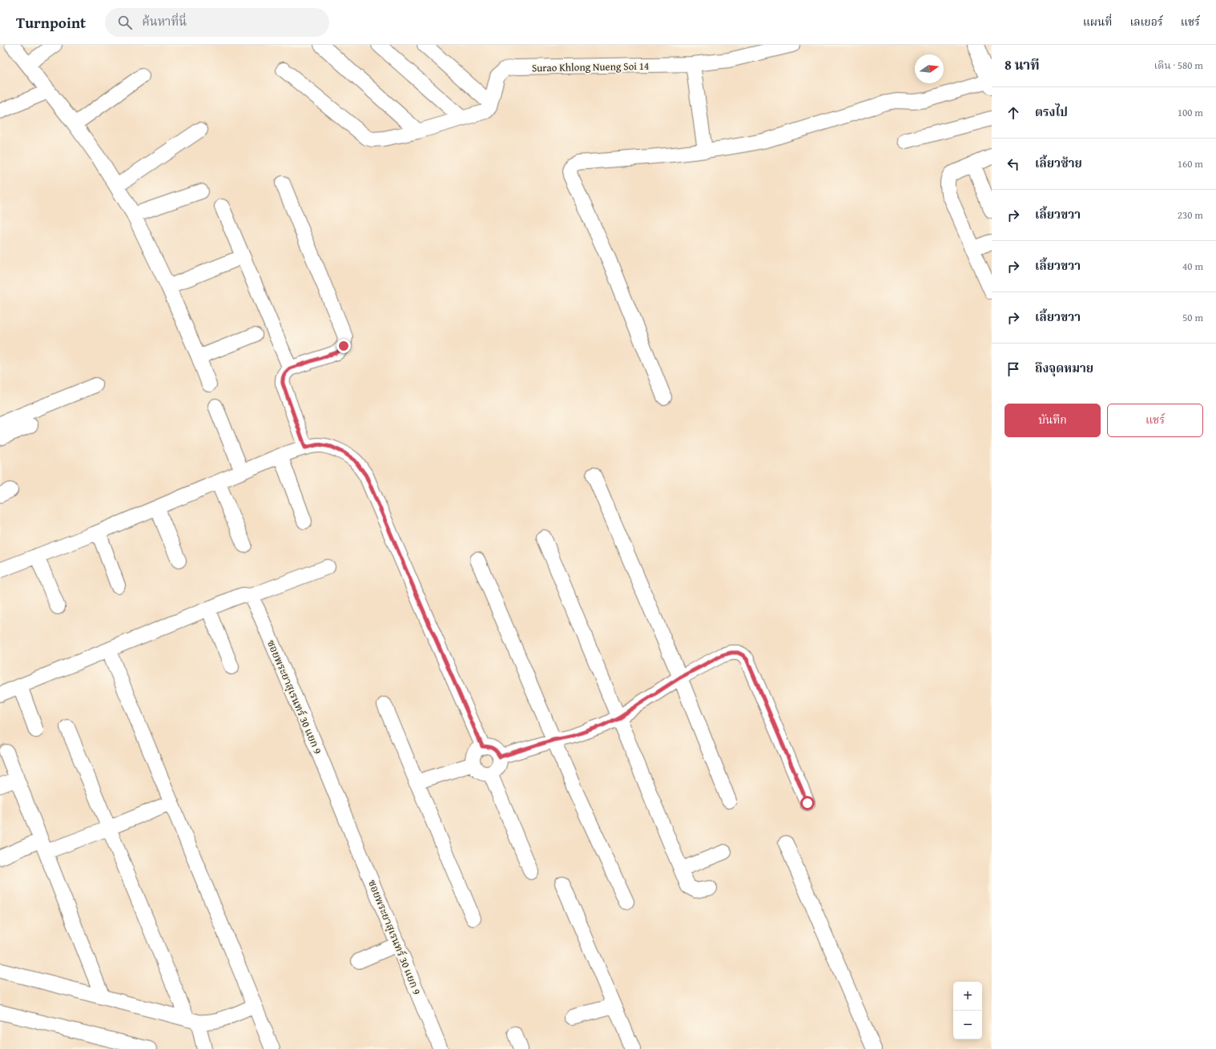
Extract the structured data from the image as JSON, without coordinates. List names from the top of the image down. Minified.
{"streets":{"street":["Surao Khlong Nueng Soi 14","ซอยพระยาสุเรนทร์ 30 แยก 9"]},"north":"right","page":{"header":"Turnpoint","search":"ค้นหาที่นี่","nav":["แผนที่","เลเยอร์","แชร์"],"heading":["8 นาที","เดิน · 580 m"],"list":[["ตรงไป","100 m"],["เลี้ยวซ้าย","160 m"],["เลี้ยวขวา","230 m"],["เลี้ยวขวา","40 m"],["เลี้ยวขวา","50 m"],"ถึงจุดหมาย"],"buttons":["บันทึก","แชร์"],"map_buttons":["+","−"]}}
